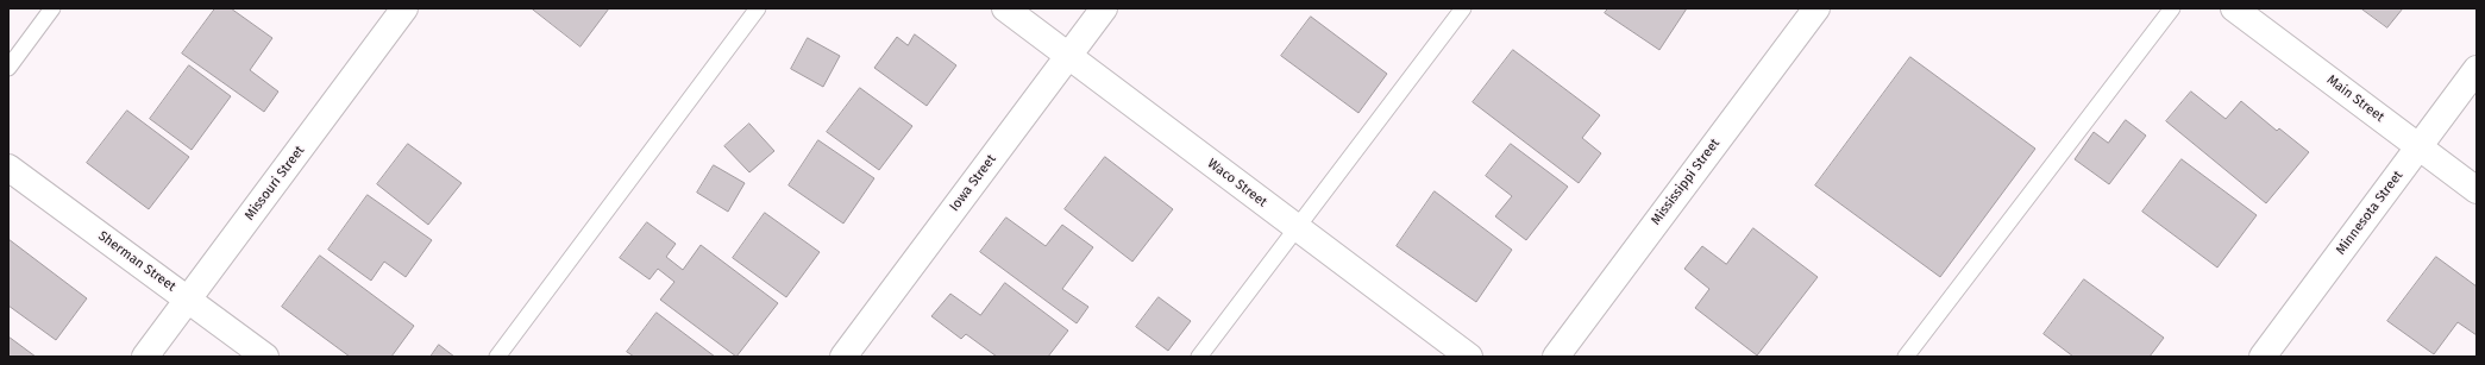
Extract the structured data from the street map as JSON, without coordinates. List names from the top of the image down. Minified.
{"streets":{"street":["Main Street","Mississippi Street","Missouri Street","Iowa Street","Waco Street","Minnesota Street","Sherman Street"]},"crossings":[["Main Street","Minnesota Street"],["Missouri Street","Sherman Street"],["Iowa Street","Waco Street"]]}
